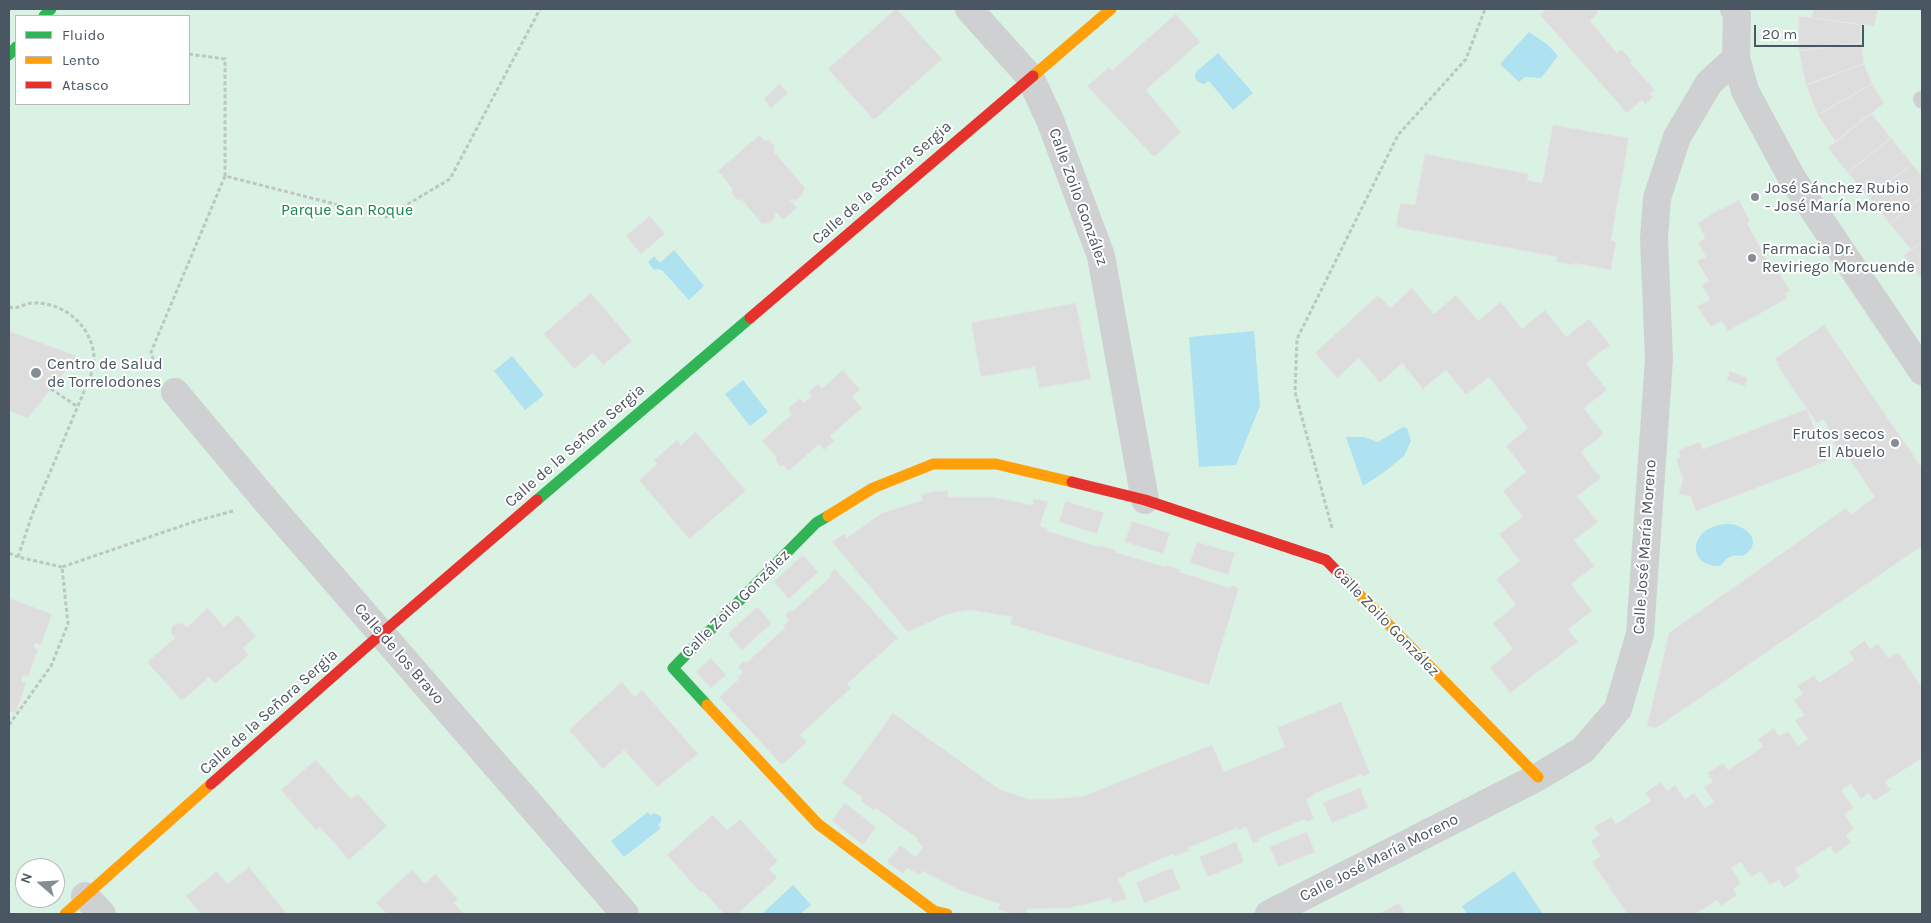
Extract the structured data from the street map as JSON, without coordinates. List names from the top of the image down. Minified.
{"streets":{"street":["Calle de la Señora Sergia","Calle Zoilo González","Calle José María Moreno","Calle de los Bravo"]},"crossings":[["Calle de la Señora Sergia","Calle Zoilo González"],["Calle de la Señora Sergia","Calle de los Bravo"],["Calle Zoilo González","Calle José María Moreno"]],"parks":["Parque San Roque"],"places":["José Sánchez Rubio - José María Moreno","Farmacia Dr. Reviriego Morcuende","Centro de Salud de Torrelodones","Frutos secos El Abuelo"],"legend":["Fluido","Lento","Atasco"],"scale_bar":"20 m","north":"left"}
